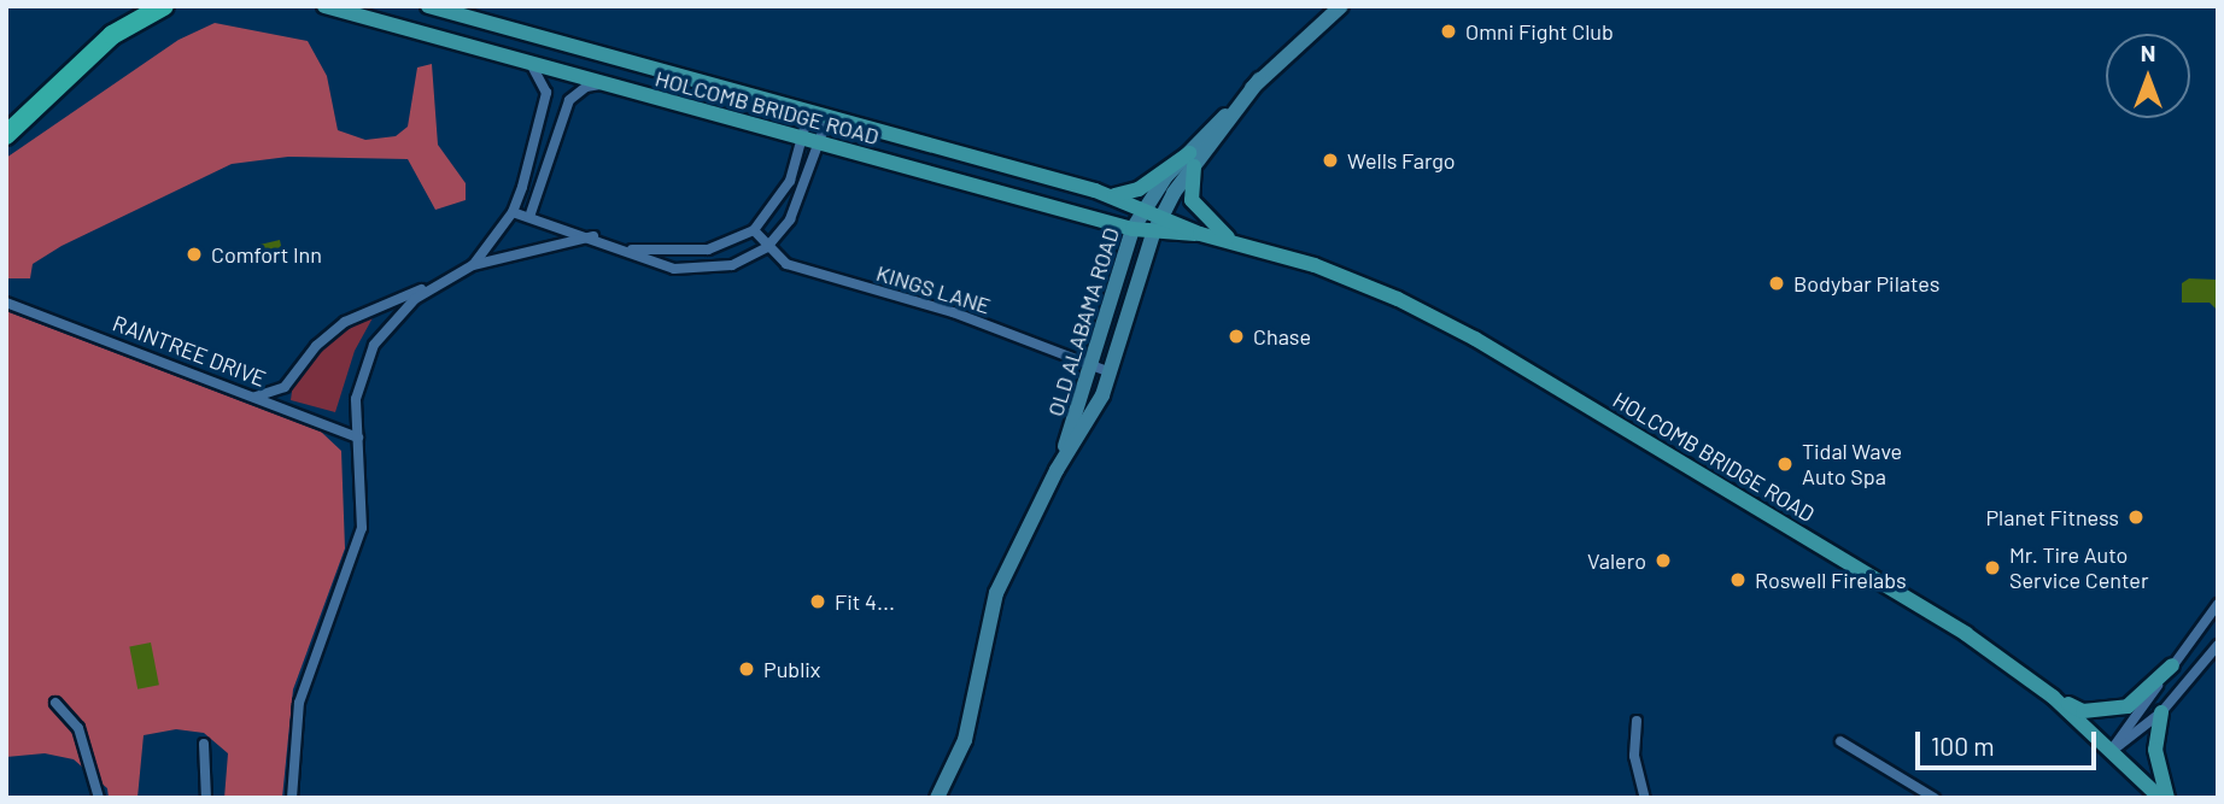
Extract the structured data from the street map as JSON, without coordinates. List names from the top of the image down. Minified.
{"streets":{"main road":["HOLCOMB BRIDGE ROAD"],"street":["KINGS LANE","OLD ALABAMA ROAD","RAINTREE DRIVE"]},"crossings":[["HOLCOMB BRIDGE ROAD","OLD ALABAMA ROAD"],["KINGS LANE","OLD ALABAMA ROAD"]],"places":["Omni Fight Club","Wells Fargo","Comfort Inn","Bodybar Pilates","Chase","Tidal Wave Auto Spa","Planet Fitness","Valero","Mr. Tire Auto Service Center","Roswell Firelabs","Fit 4...","Publix"],"scale_bar":"100 m","north":"top"}
